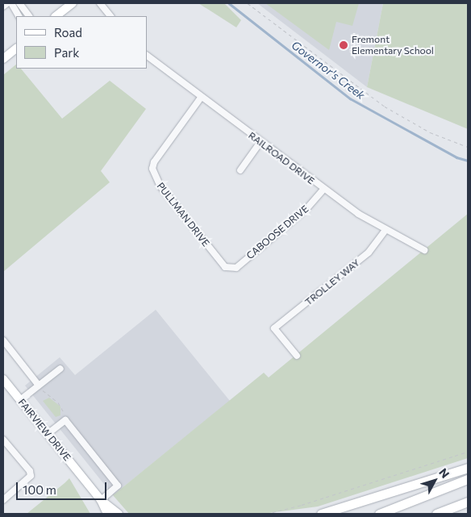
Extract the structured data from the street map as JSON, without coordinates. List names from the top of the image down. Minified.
{"streets":{"main road":["FAIRVIEW DRIVE"],"street":["RAILROAD DRIVE","PULLMAN DRIVE","CABOOSE DRIVE","TROLLEY WAY"]},"crossings":[["RAILROAD DRIVE","PULLMAN DRIVE"],["RAILROAD DRIVE","CABOOSE DRIVE"],["RAILROAD DRIVE","TROLLEY WAY"],["PULLMAN DRIVE","CABOOSE DRIVE"]],"water":["Governor's Creek"],"places":["Fremont Elementary School"],"legend":["Road","Park"],"scale_bar":"100 m","north":"top right"}
